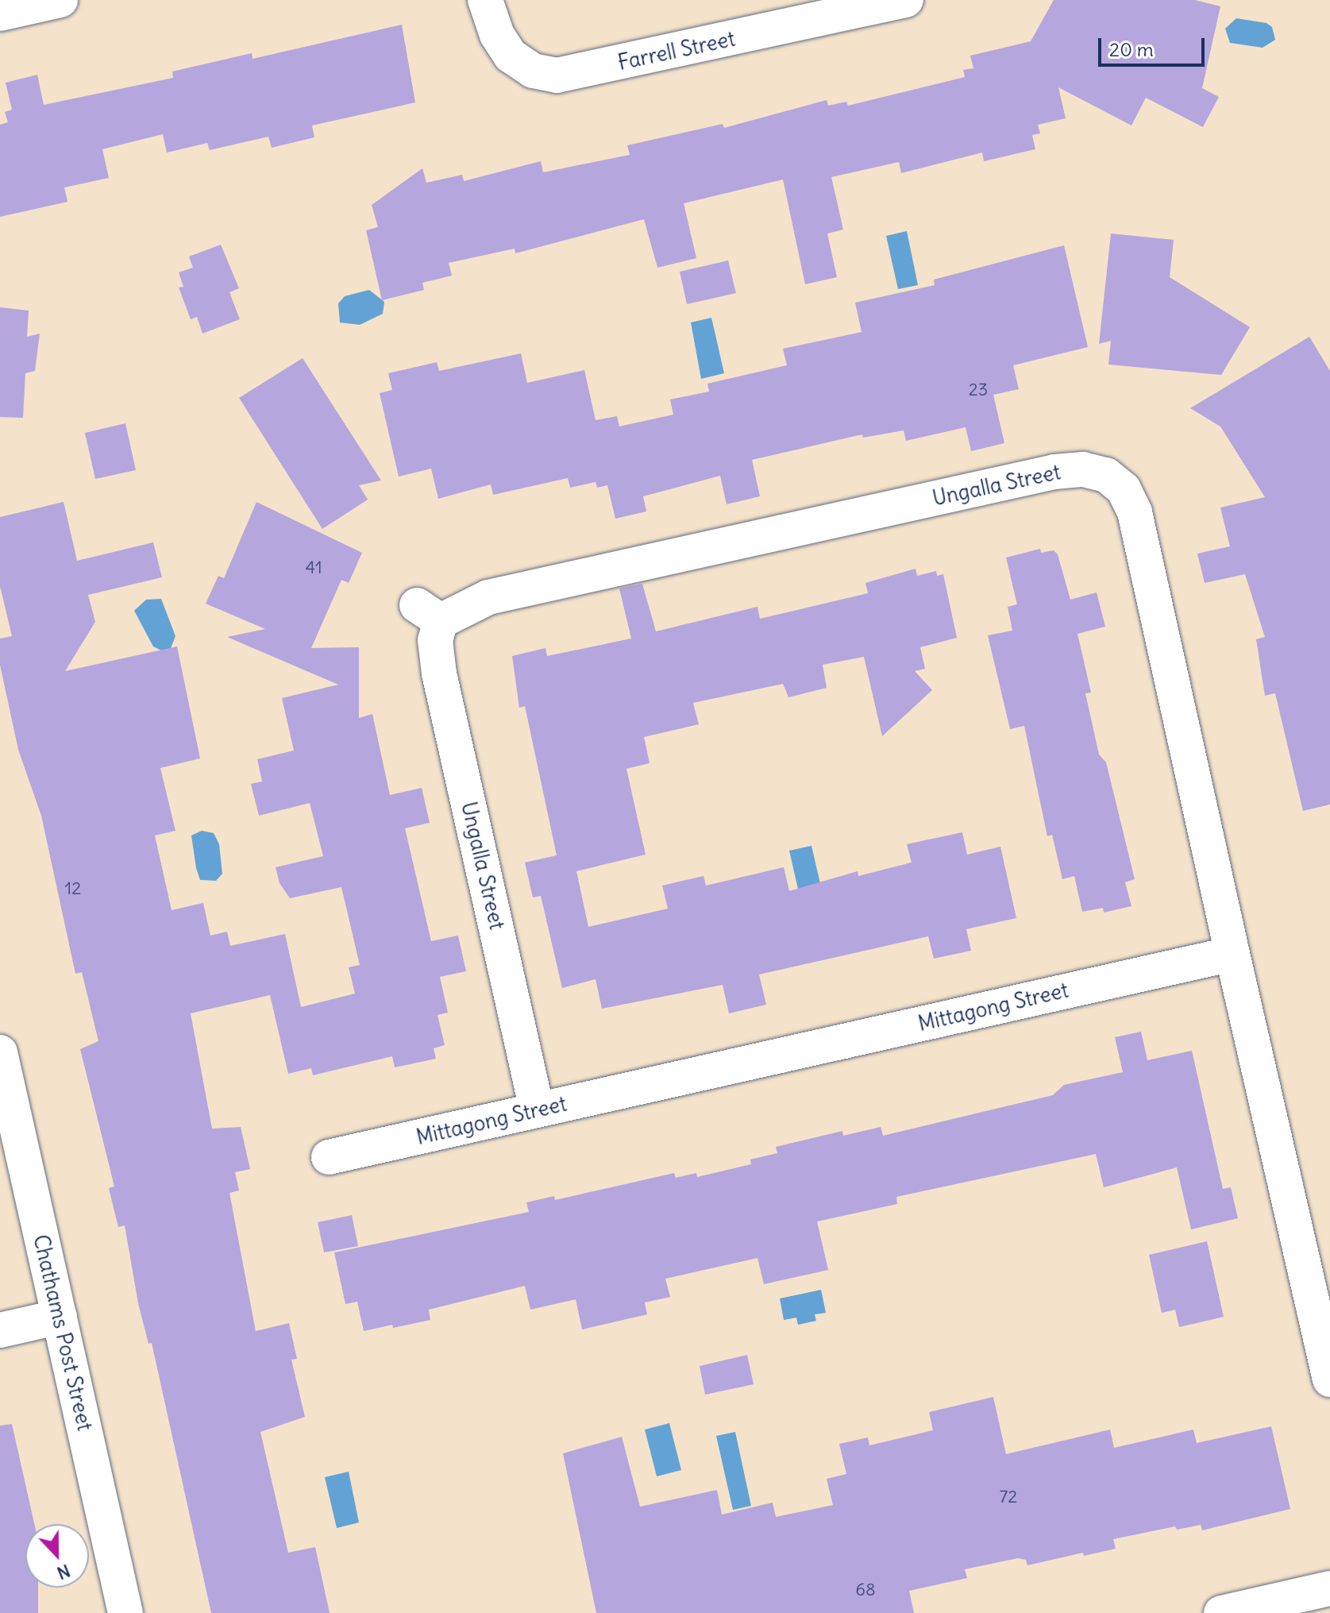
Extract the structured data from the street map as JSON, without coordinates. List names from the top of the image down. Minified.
{"streets":{"street":["Farrell Street","Ungalla Street","Mittagong Street","Chathams Post Street"]},"crossings":[["Ungalla Street","Mittagong Street"]],"house_numbers":["23","41","12","72","68"],"scale_bar":"20 m","north":"bottom"}
